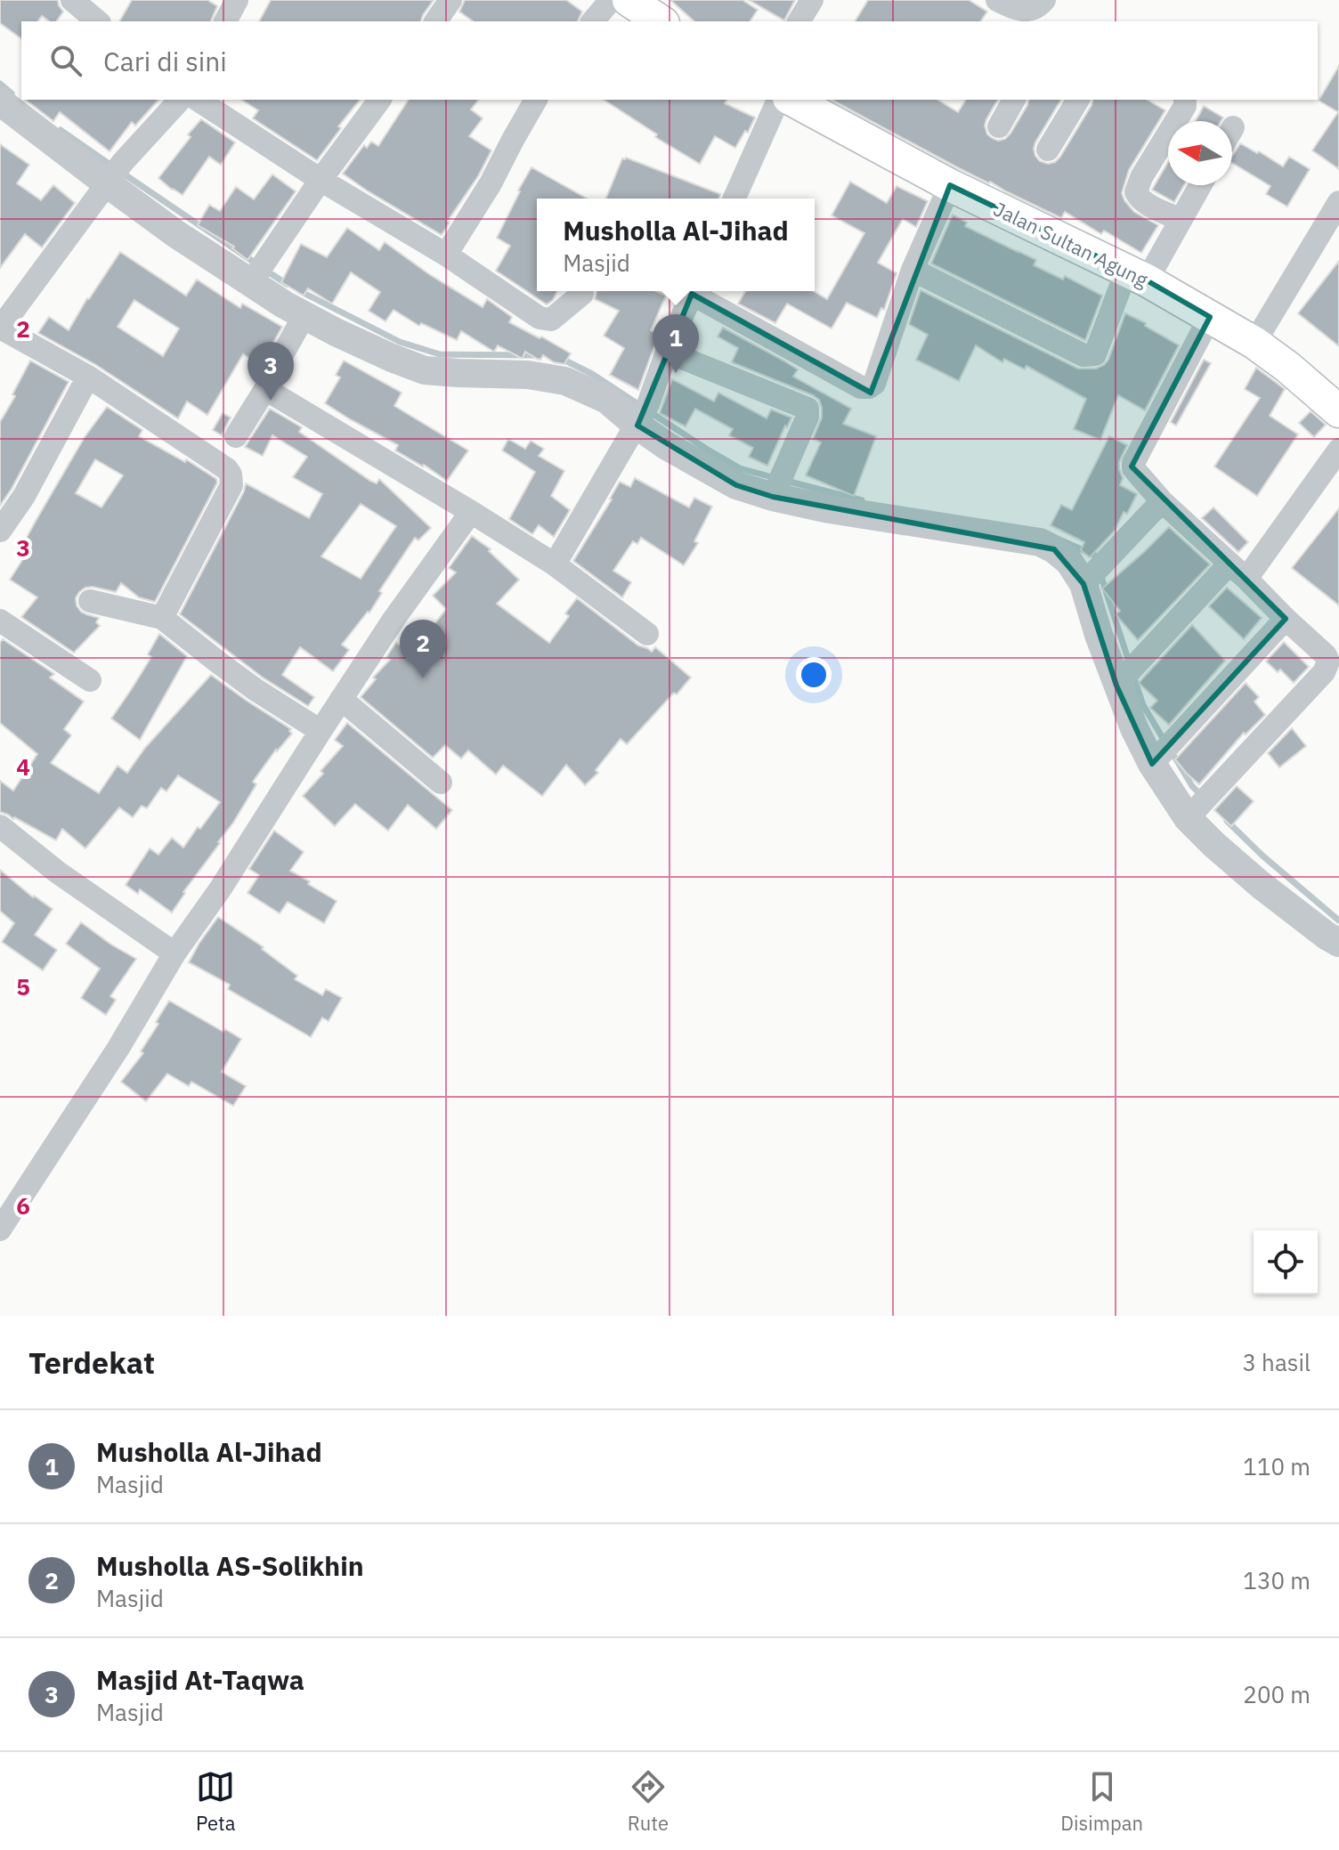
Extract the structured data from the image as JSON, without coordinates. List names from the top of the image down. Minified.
{"streets":{"main road":["Jalan Sultan Agung"]},"north":"left","page":{"search":"Cari di sini","popup":["Musholla Al-Jihad","Masjid"],"pins":["1","3","2"],"heading":["Terdekat","3 hasil"],"list":[{"mark":"1","name":"Musholla Al-Jihad","note":"Masjid","value":"110 m"},{"mark":"2","name":"Musholla AS-Solikhin","note":"Masjid","value":"130 m"},{"mark":"3","name":"Masjid At-Taqwa","note":"Masjid","value":"200 m"}],"nav":["Peta","Rute","Disimpan"]},"grid":{"rows":["2","3","4","5","6"]}}
